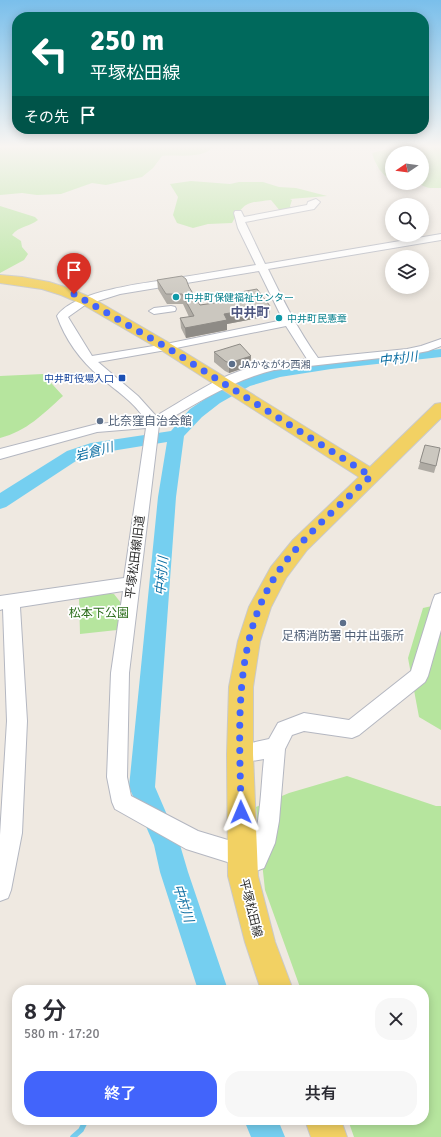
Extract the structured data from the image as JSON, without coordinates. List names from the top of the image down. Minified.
{"streets":{"main road":["平塚松田線"],"street":["平塚松田線旧道"]},"crossings":[["平塚松田線旧道","平塚松田線"]],"districts":["中井町"],"water":["中村川","岩倉川"],"parks":["松本下公園"],"places":{"other":["中井町保健福祉センター","中井町民憲章","JAかながわ西湘","比奈窪自治会館","足柄消防署 中井出張所"],"transit":["中井町役場入口"]},"north":"left","page":{"turn":["250 m","平塚松田線"],"then":"その先","heading":["8 分","580 m · 17:20"],"buttons":["終了","共有"]}}
